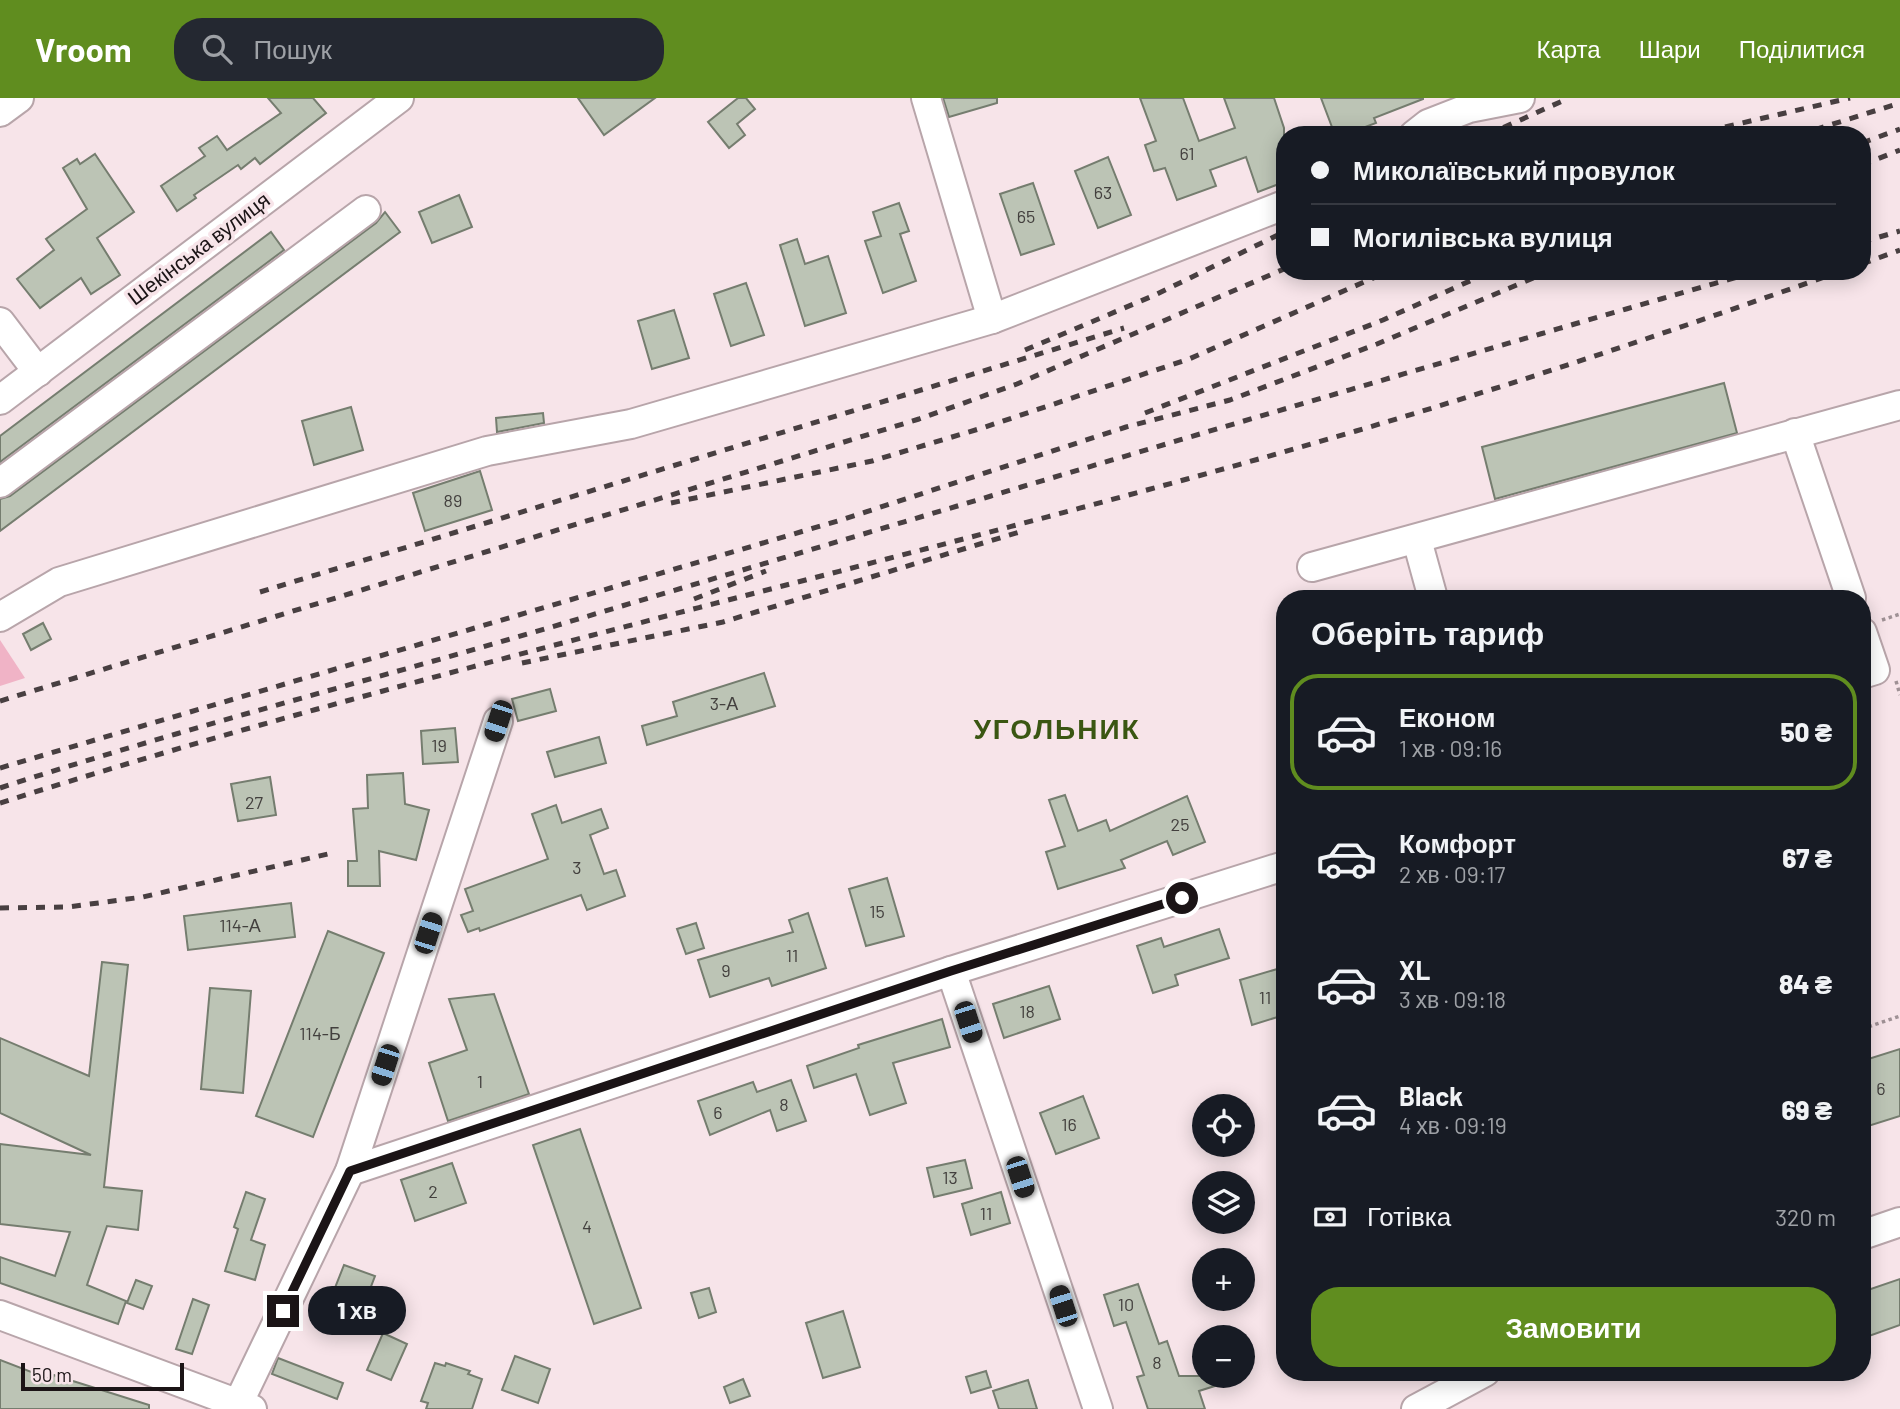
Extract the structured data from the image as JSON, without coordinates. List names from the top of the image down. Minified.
{"streets":{"street":["Шекінська вулиця"]},"districts":["УГОЛЬНИК"],"house_numbers":["61","63","65","89","3-А","19","27","25","3","15","114-А","11","9","11","18","114-Б","1","6","8","6","16","13","2","11","4","10","8"],"scale_bar":"50 m","page":{"header":"Vroom","search":"Пошук","nav":["Карта","Шари","Поділитися"],"banner":["Миколаївський провулок","Могилівська вулиця"],"heading":"Оберіть тариф","list":[{"name":"Економ","note":"1 хв · 09:16","value":"50 ₴"},{"name":"Комфорт","note":"2 хв · 09:17","value":"67 ₴"},{"name":"XL","note":"3 хв · 09:18","value":"84 ₴"},{"name":"Black","note":"4 хв · 09:19","value":"69 ₴"}],"map_buttons":["+","−"],"pay":["Готівка","320 m"],"buttons":"Замовити","bubble":"1 хв","scale":"50 m"}}
